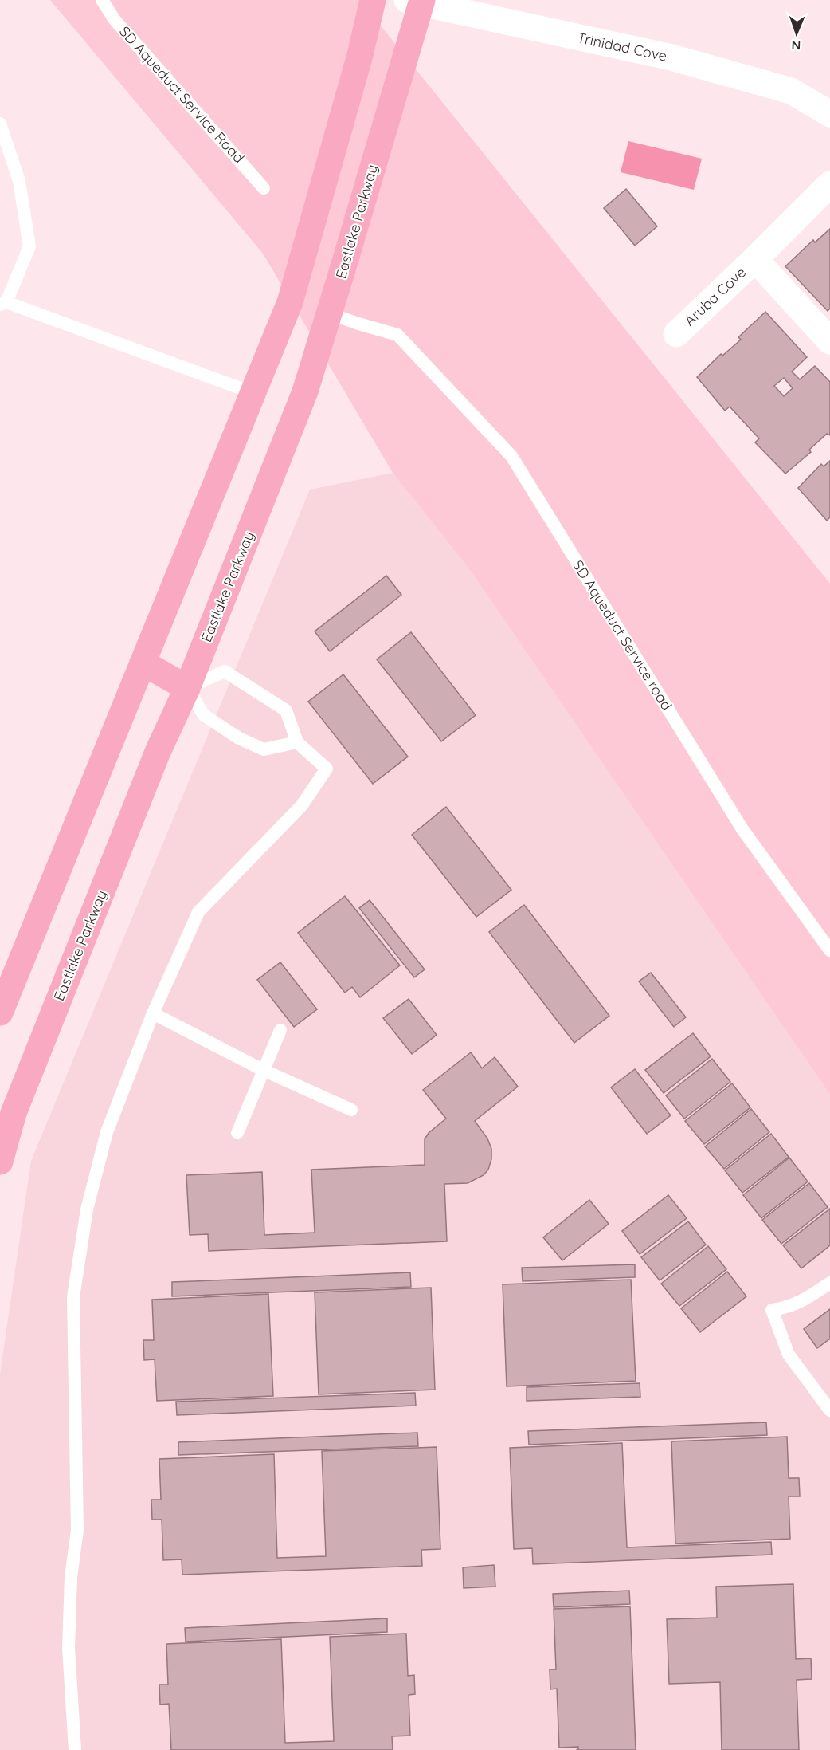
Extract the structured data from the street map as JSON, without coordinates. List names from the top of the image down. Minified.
{"streets":{"main road":["Eastlake Parkway"],"street":["Trinidad Cove","Aruba Cove"],"lane":["SD Aqueduct Service Road","SD Aqueduct Service road"]},"crossings":[["Trinidad Cove","Eastlake Parkway"],["Eastlake Parkway","SD Aqueduct Service road"]],"north":"bottom"}
